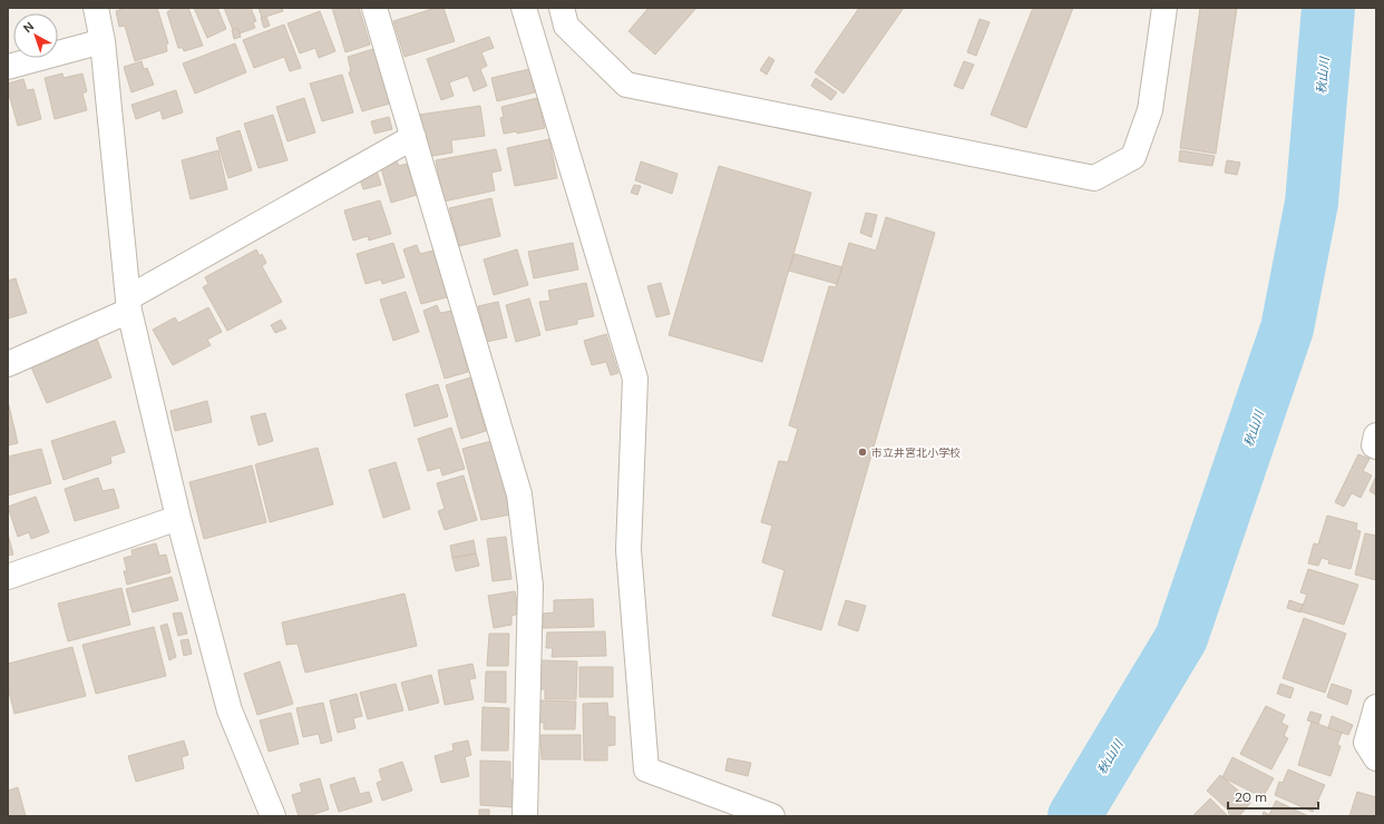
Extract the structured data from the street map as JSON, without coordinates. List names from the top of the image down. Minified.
{"water":["秋山川"],"places":["市立井宮北小学校"],"scale_bar":"20 m","north":"top left"}
